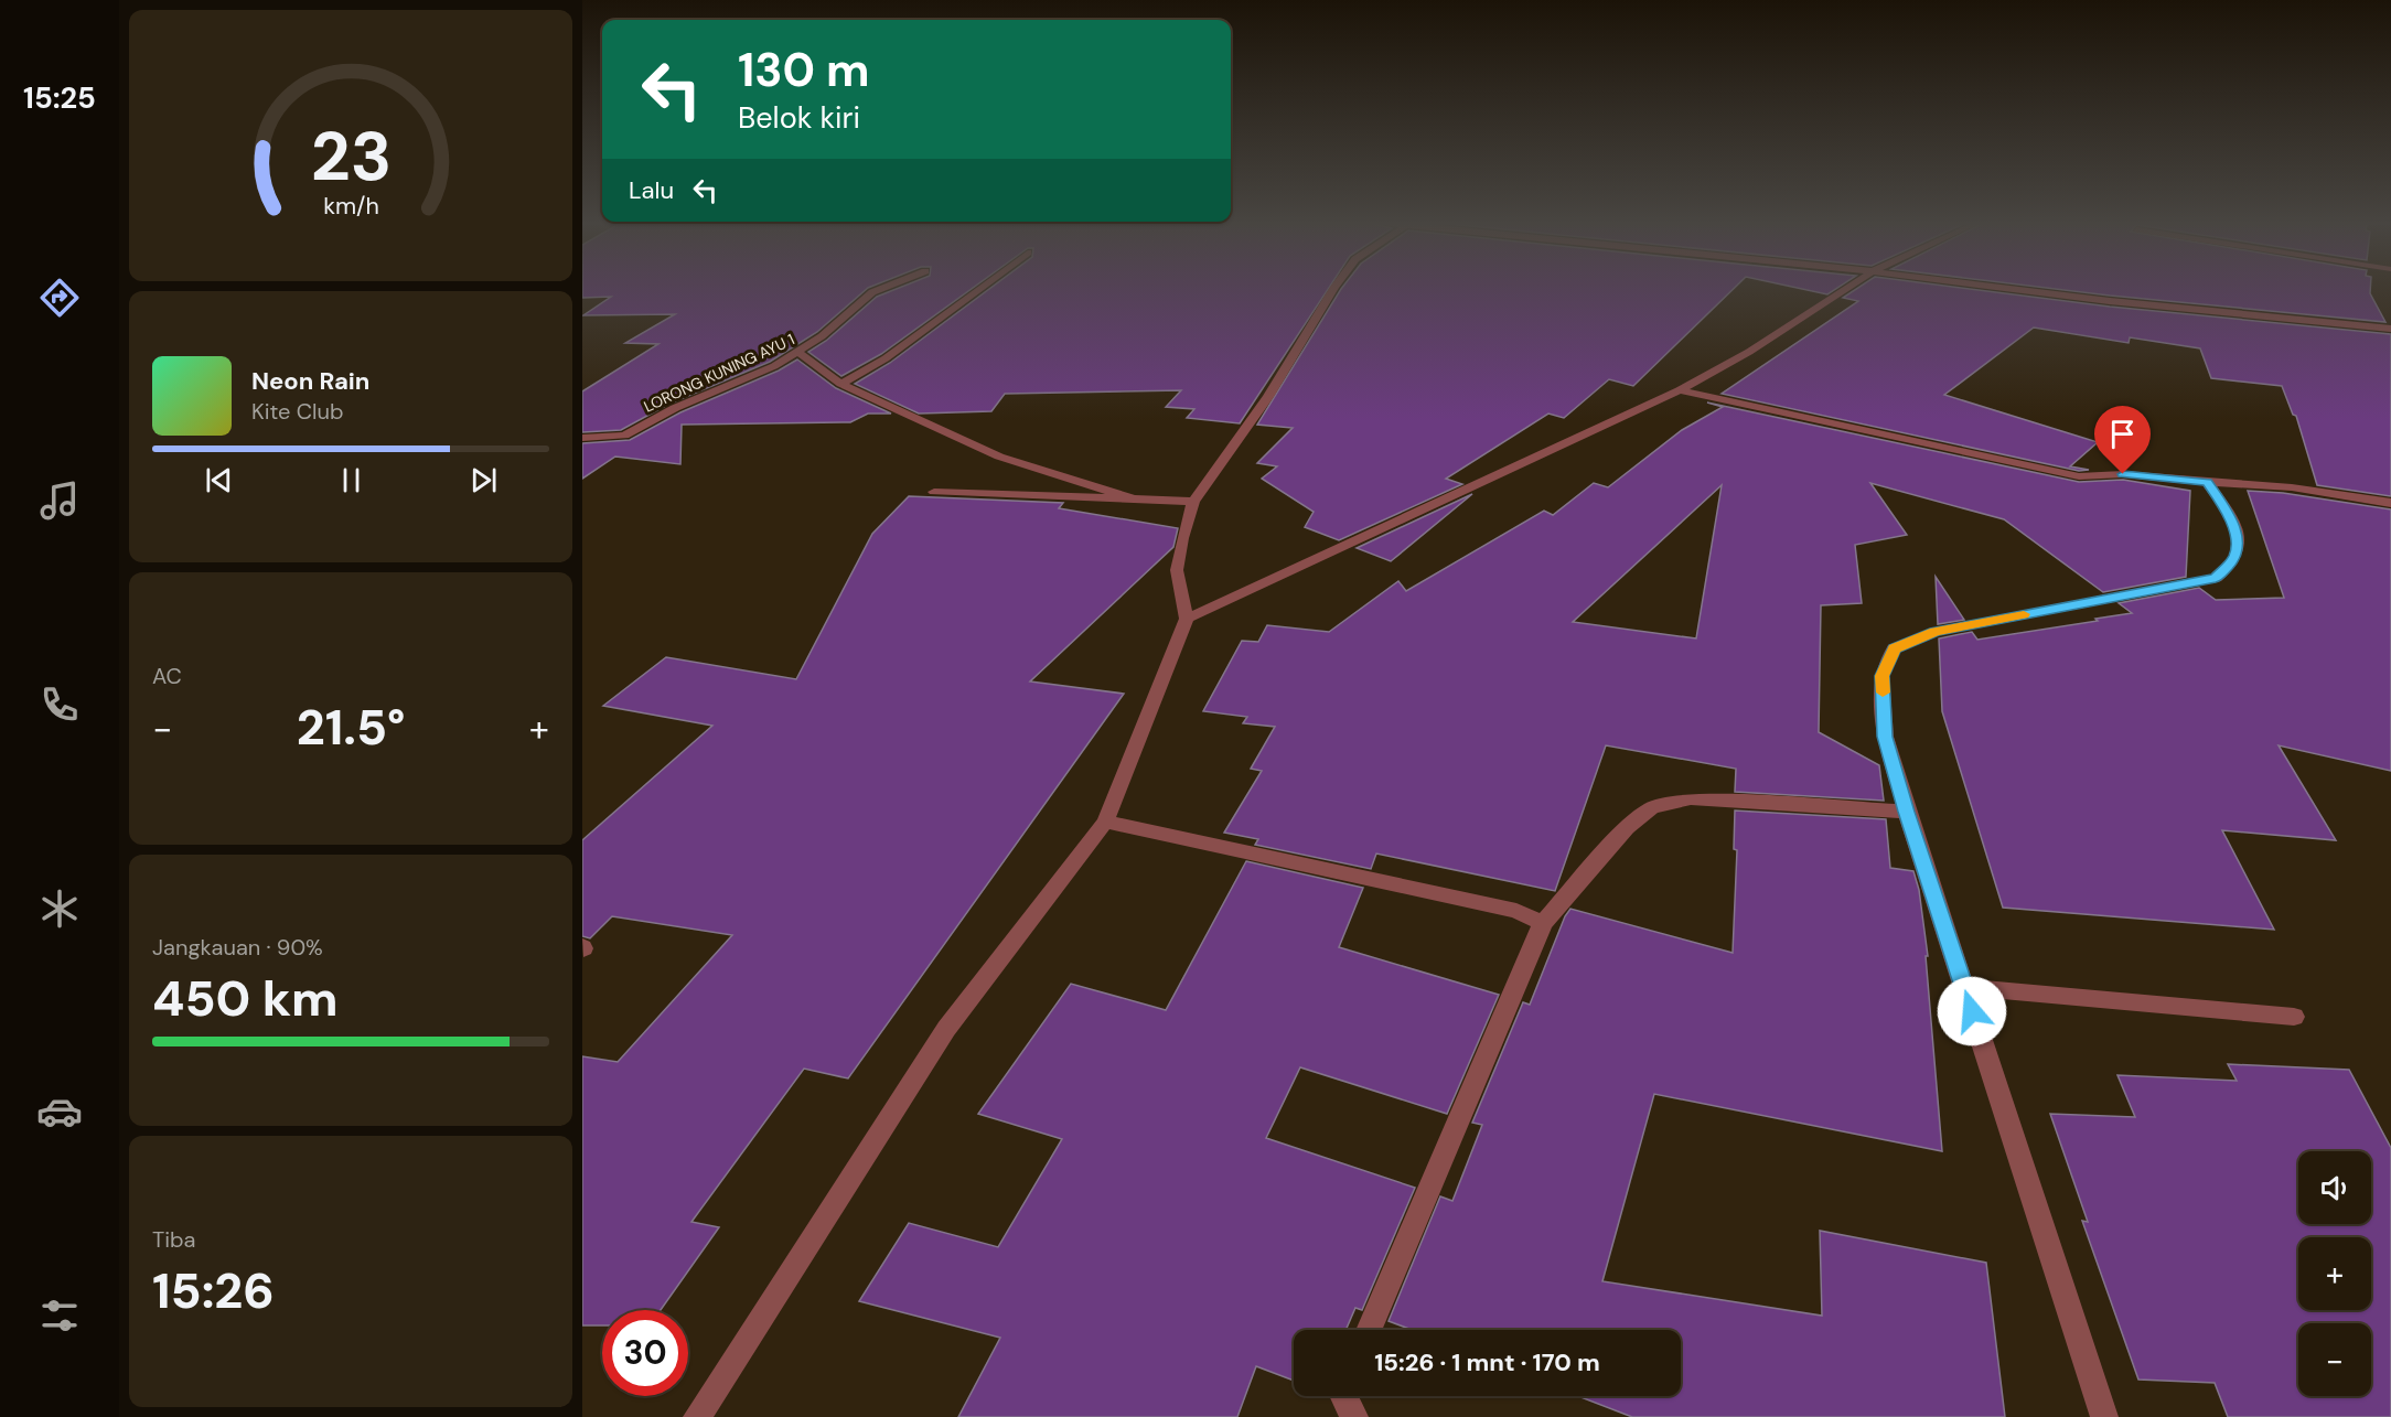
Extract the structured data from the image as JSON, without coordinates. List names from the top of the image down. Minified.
{"streets":{"street":["LORONG KUNING AYU 1"]},"page":{"tabs":"15:25","turn":["130 m","Belok kiri"],"then":"Lalu","song":["Neon Rain","Kite Club"],"tile":["AC",["Jangkauan · 90%","450 km"],["Tiba","15:26"]],"heat":["−","21.5°","+"],"map_buttons":["+","−"],"limit":"30","trip":"15:26 · 1 mnt · 170 m","gauge":["23","km/h"]}}
